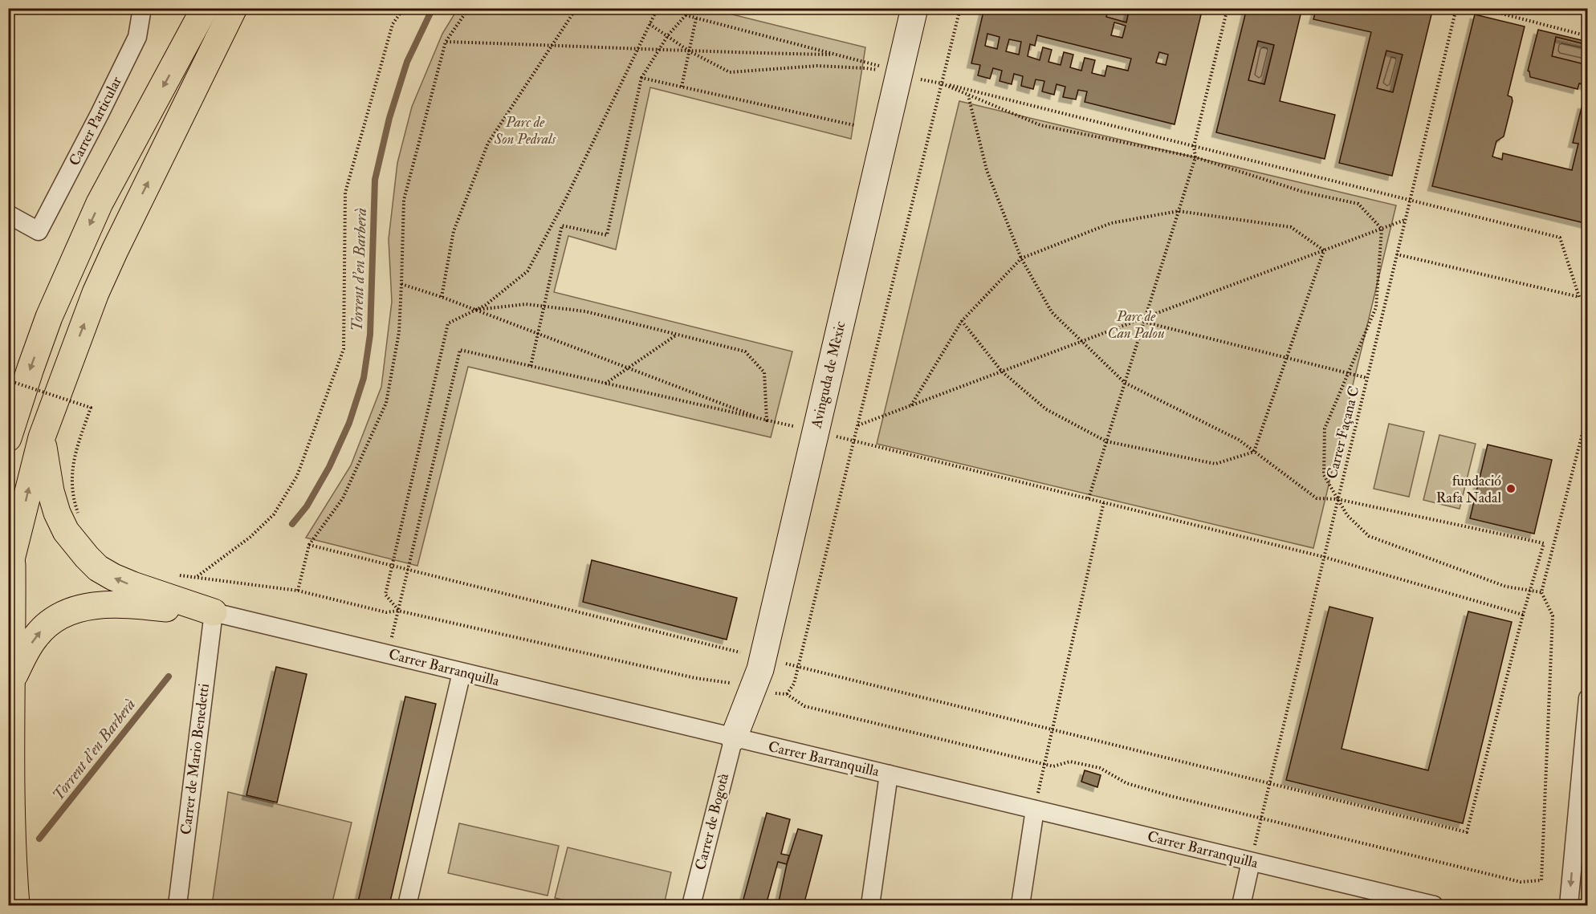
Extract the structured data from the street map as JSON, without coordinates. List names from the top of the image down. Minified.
{"streets":{"street":["Carrer Particular","Avinguda de Mèxic","Carrer Barranquilla","Carrer de Mario Benedetti","Carrer de Bogotà"],"path":["Carrer Façana C"]},"crossings":[["Avinguda de Mèxic","Carrer Barranquilla"],["Avinguda de Mèxic","Carrer de Bogotà"],["Carrer Façana C","Carrer Barranquilla"],["Carrer Barranquilla","Carrer de Mario Benedetti"],["Carrer Barranquilla","Carrer de Bogotà"]],"water":["Torrent d'en Barberà"],"parks":["Parc de Son Pedrals","Parc de Can Palou"],"places":["fundació Rafa Nadal"]}
